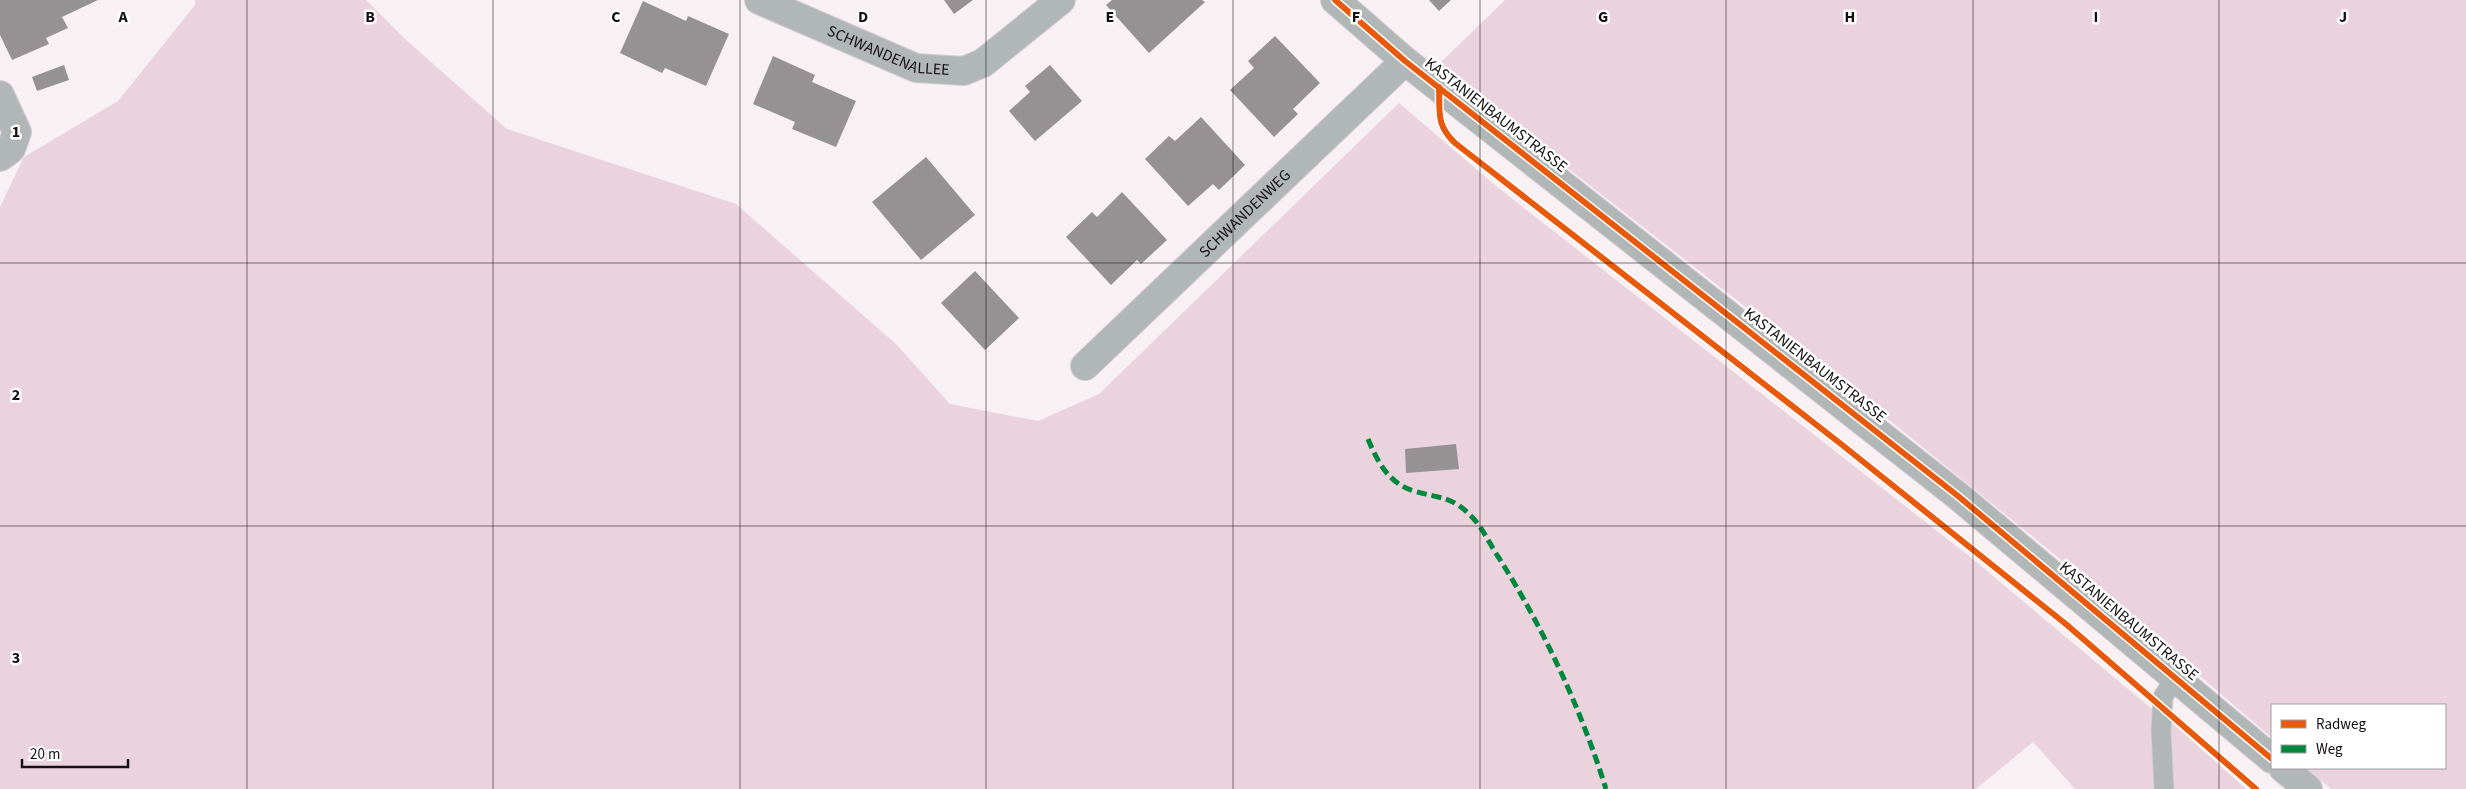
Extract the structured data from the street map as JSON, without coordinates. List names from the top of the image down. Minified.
{"streets":{"street":["SCHWANDENALLEE","KASTANIENBAUMSTRASSE","SCHWANDENWEG"]},"crossings":[["KASTANIENBAUMSTRASSE","SCHWANDENWEG"]],"legend":["Radweg","Weg"],"scale_bar":"20 m","grid":{"columns":["A","B","C","D","E","F","G","H","I","J"],"rows":["1","2","3"]}}
